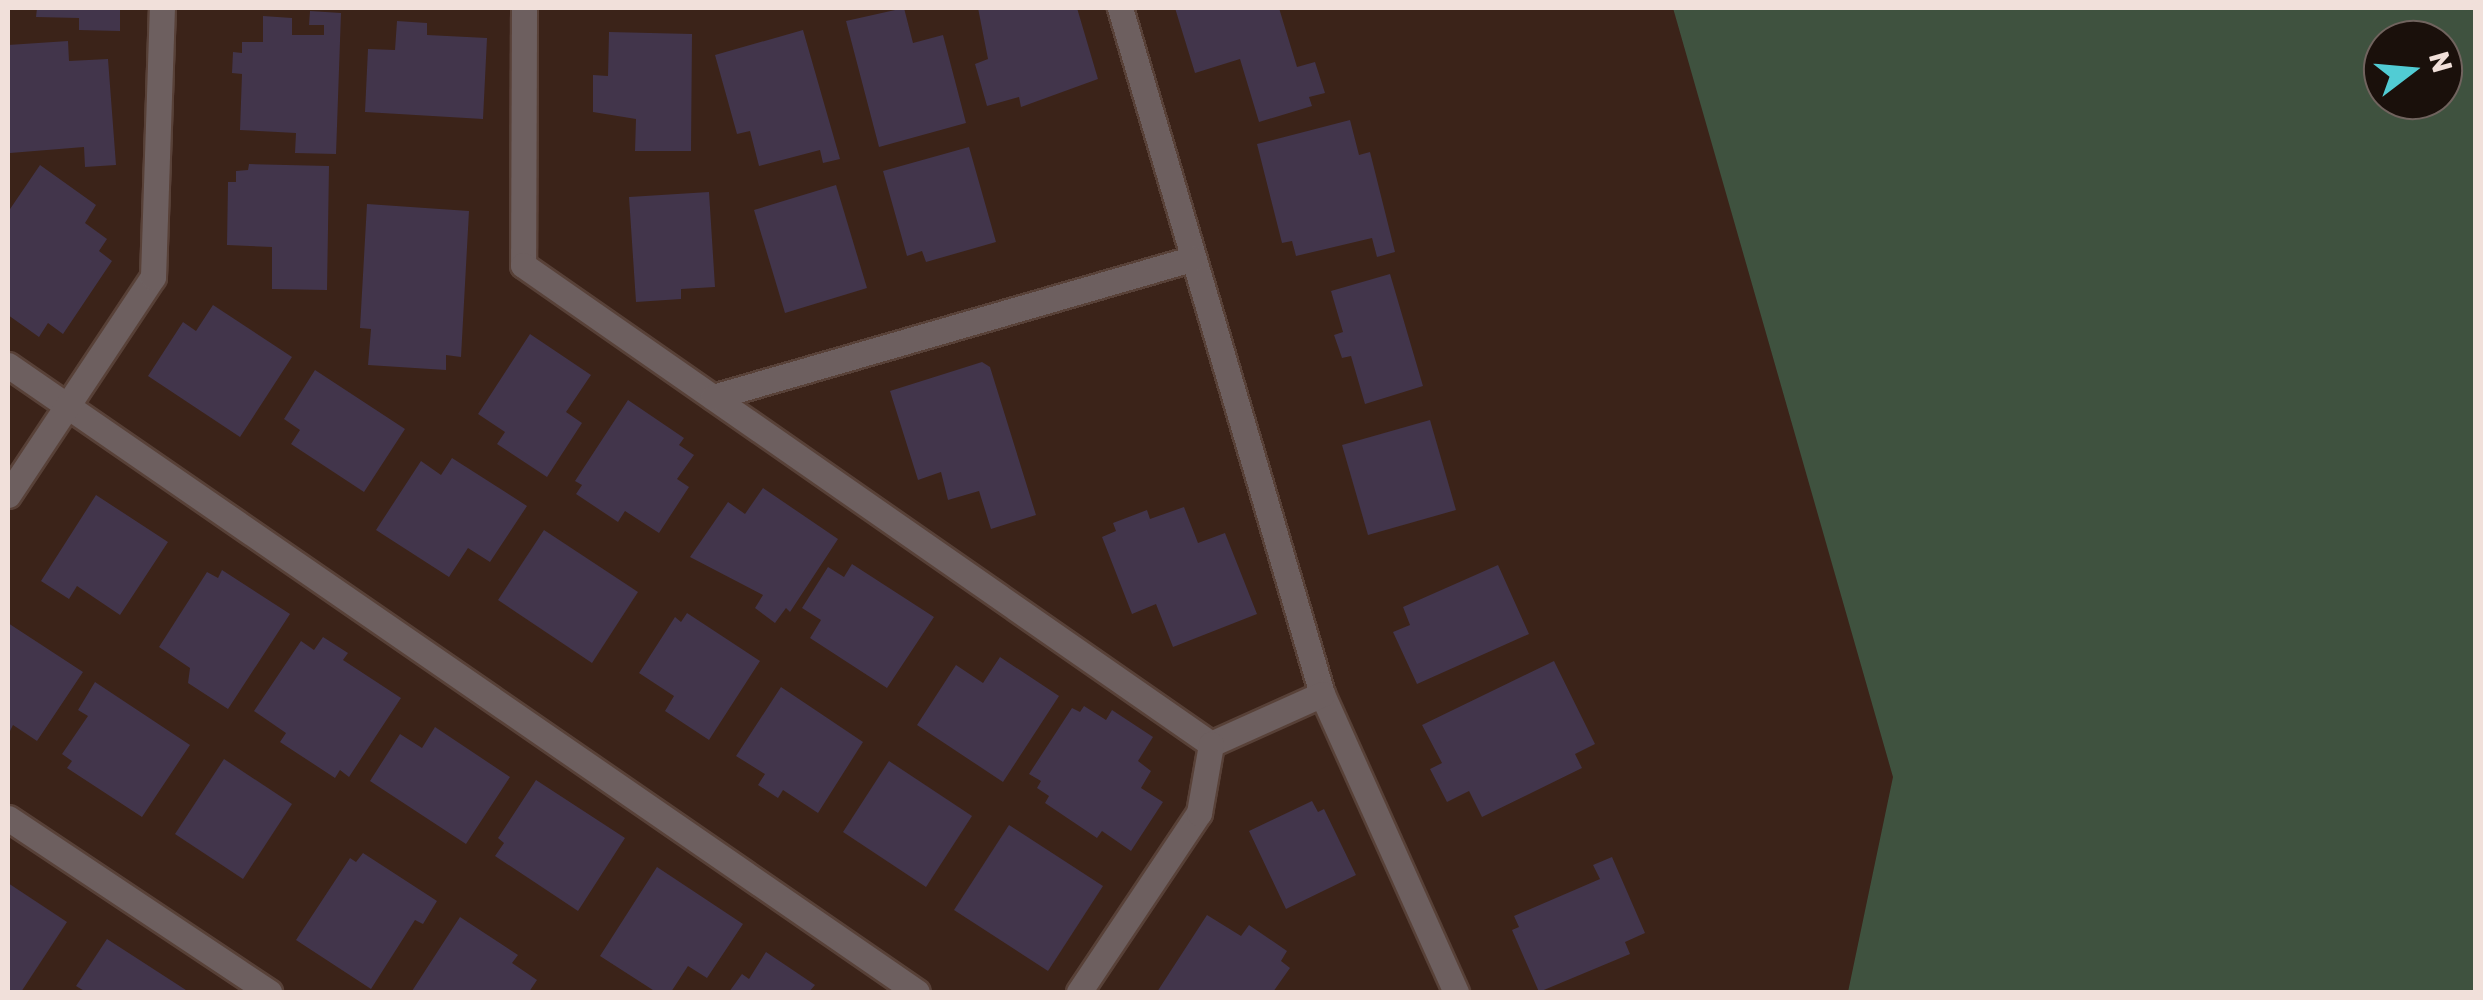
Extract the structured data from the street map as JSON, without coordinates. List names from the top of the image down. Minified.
{"north":"right"}
